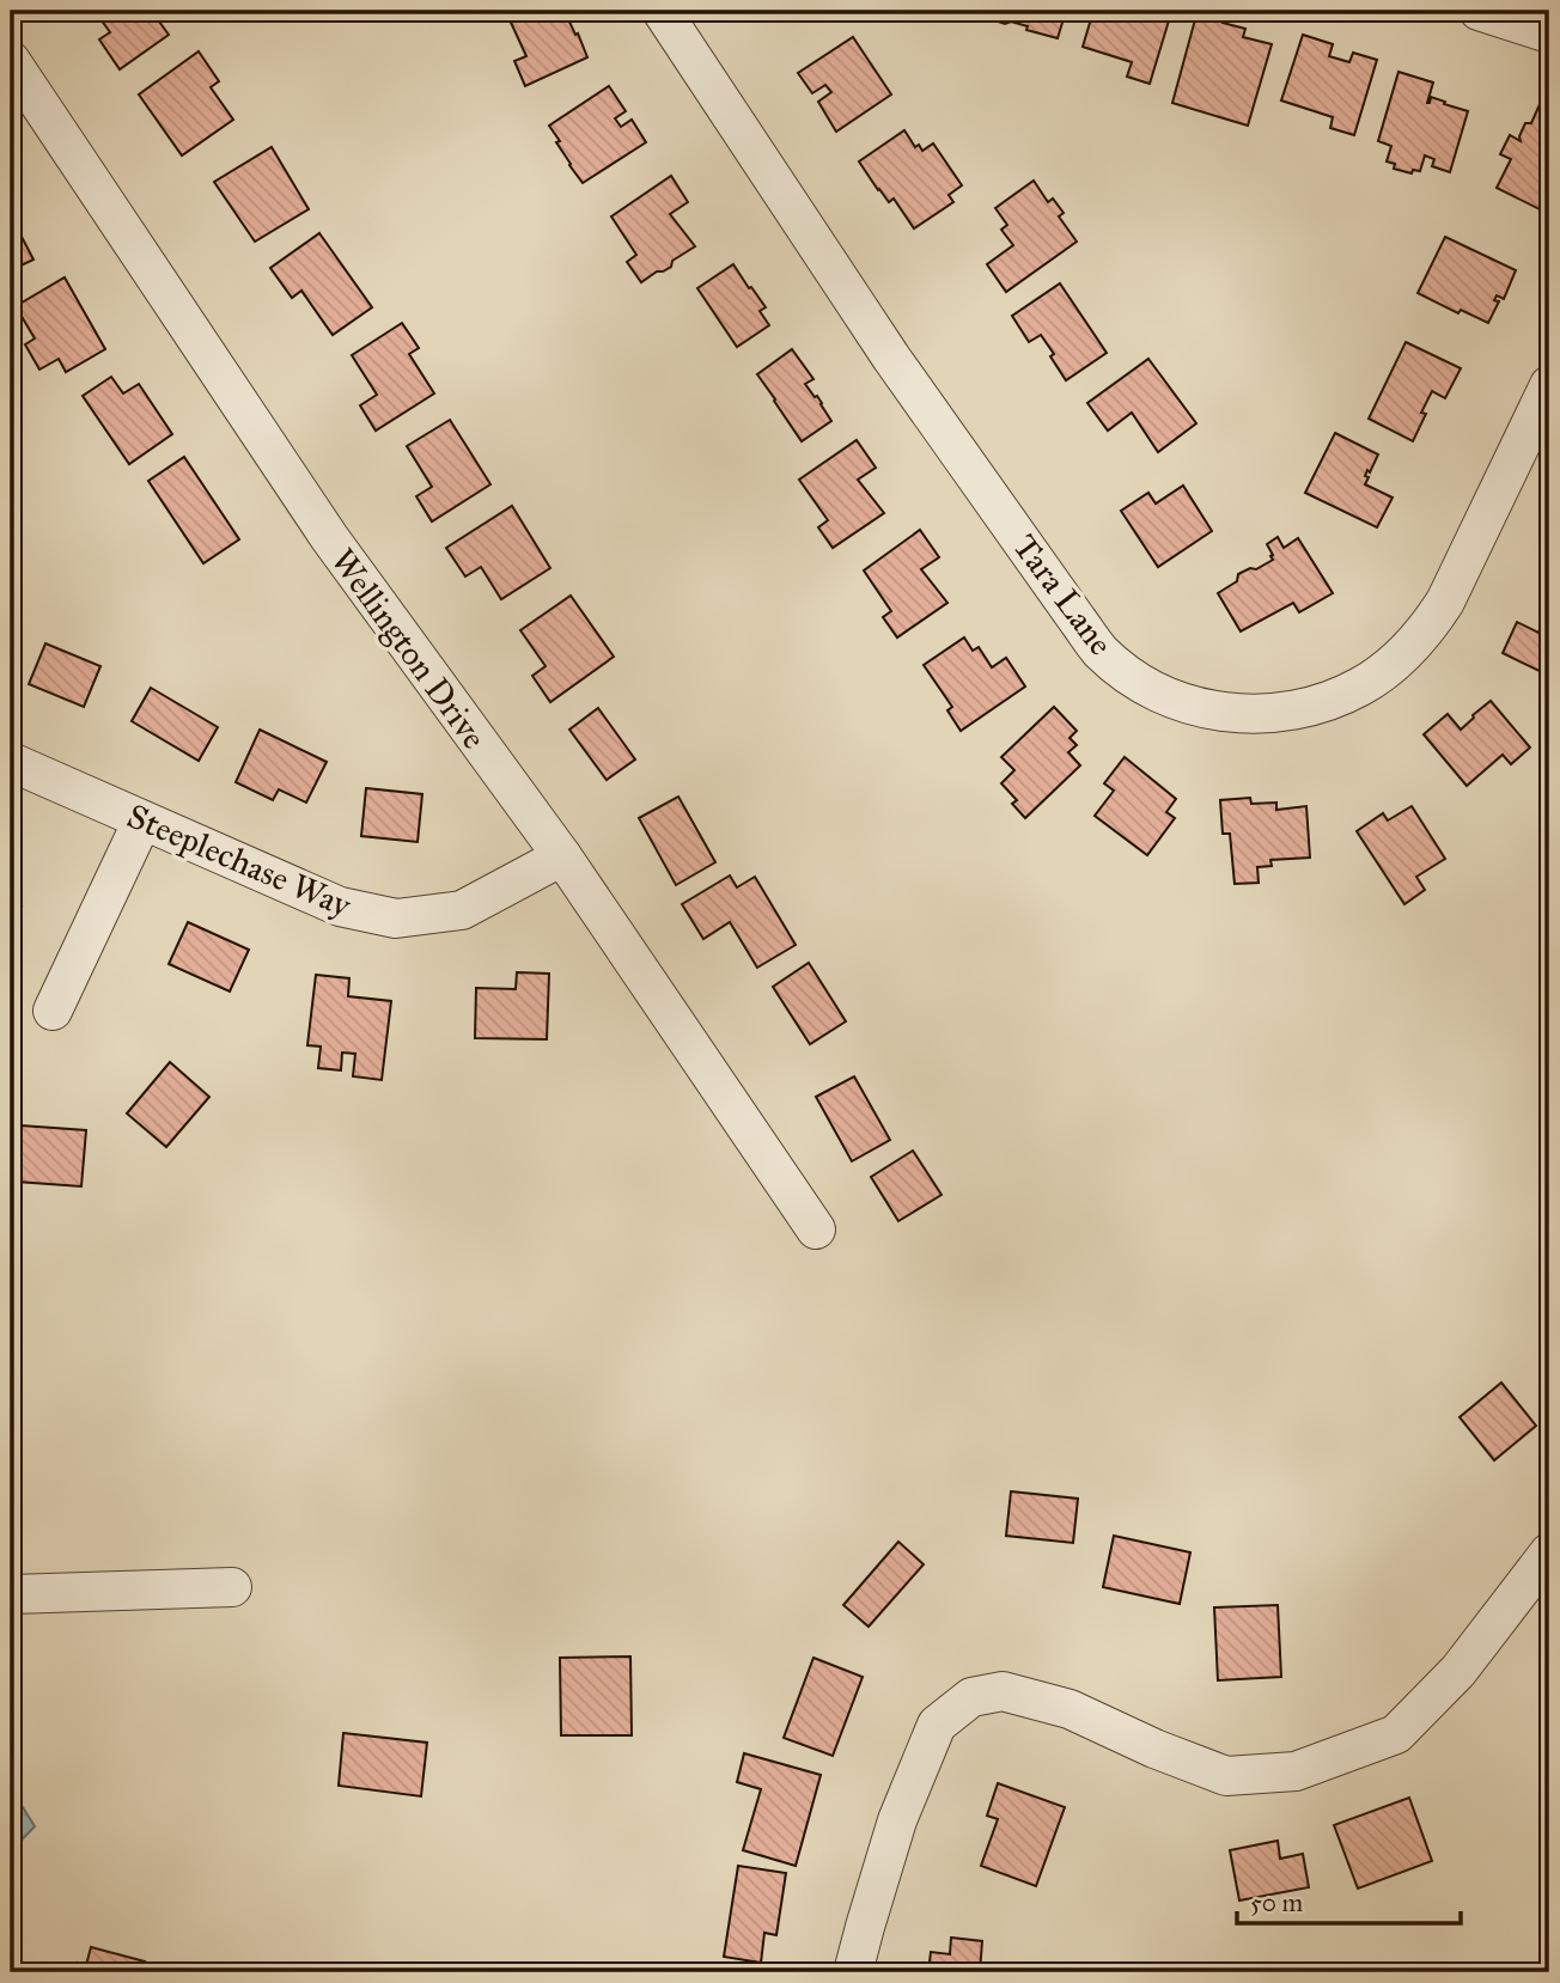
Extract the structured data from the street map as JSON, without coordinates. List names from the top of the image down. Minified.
{"streets":{"street":["Tara Lane","Wellington Drive","Steeplechase Way"]},"crossings":[["Wellington Drive","Steeplechase Way"]],"scale_bar":"50 m"}
